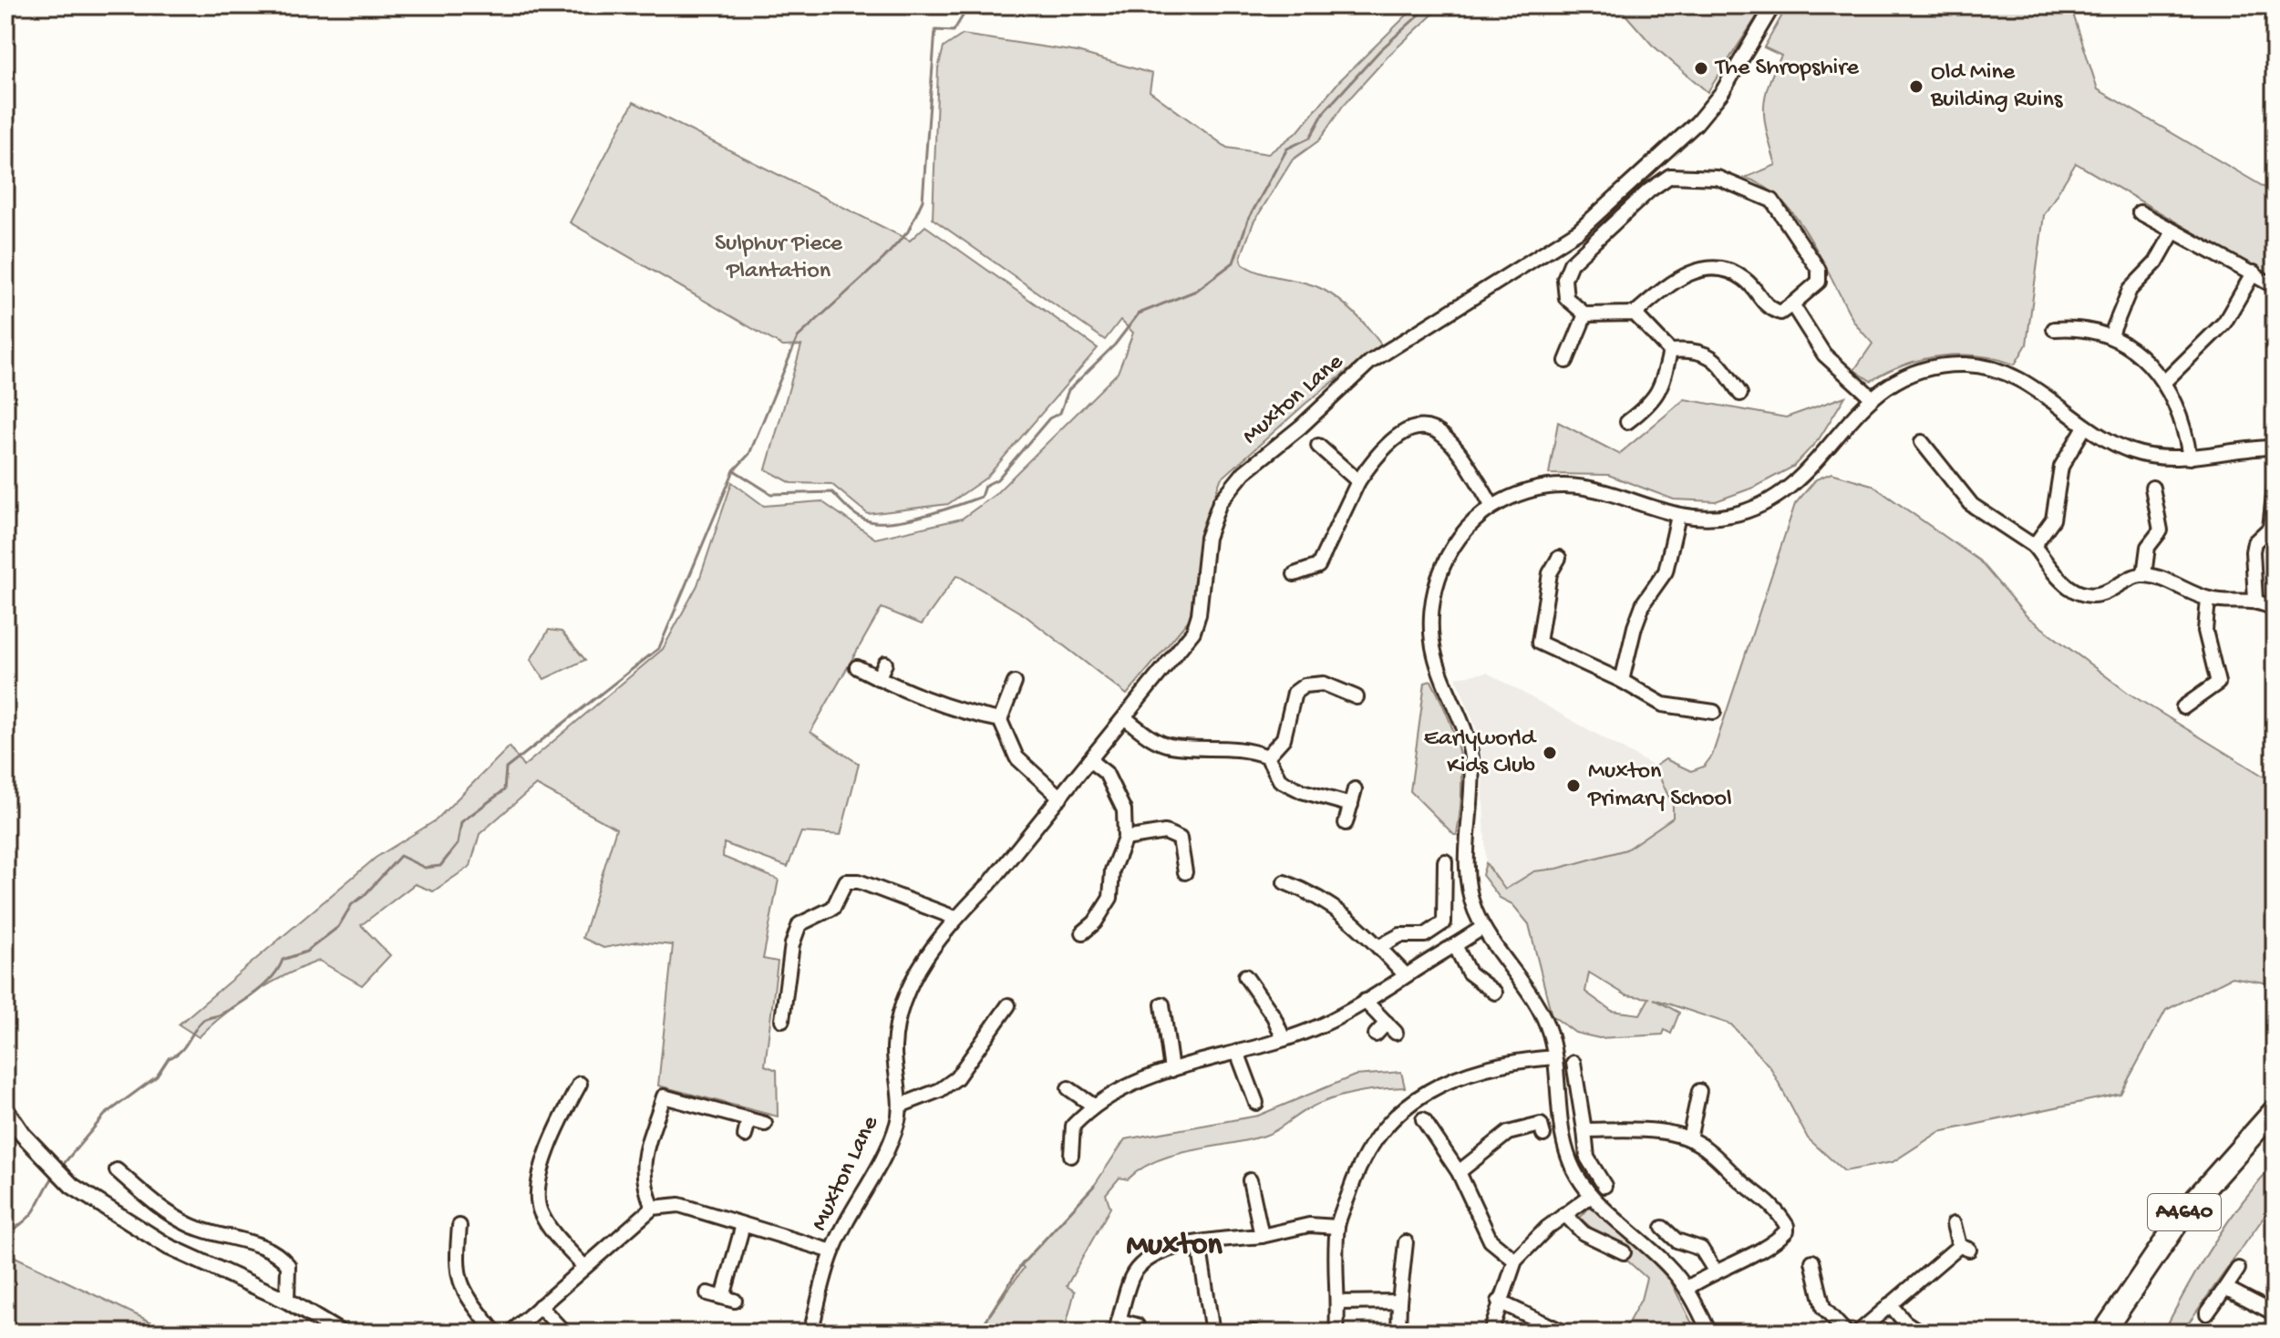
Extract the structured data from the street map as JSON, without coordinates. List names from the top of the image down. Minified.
{"streets":{"main road":["A4640"],"street":["Muxton Lane"]},"districts":["Muxton"],"parks":["Sulphur Piece Plantation"],"places":["The Shropshire","Old Mine Building Ruins","Earlyworld Kids Club","Muxton Primary School"]}
